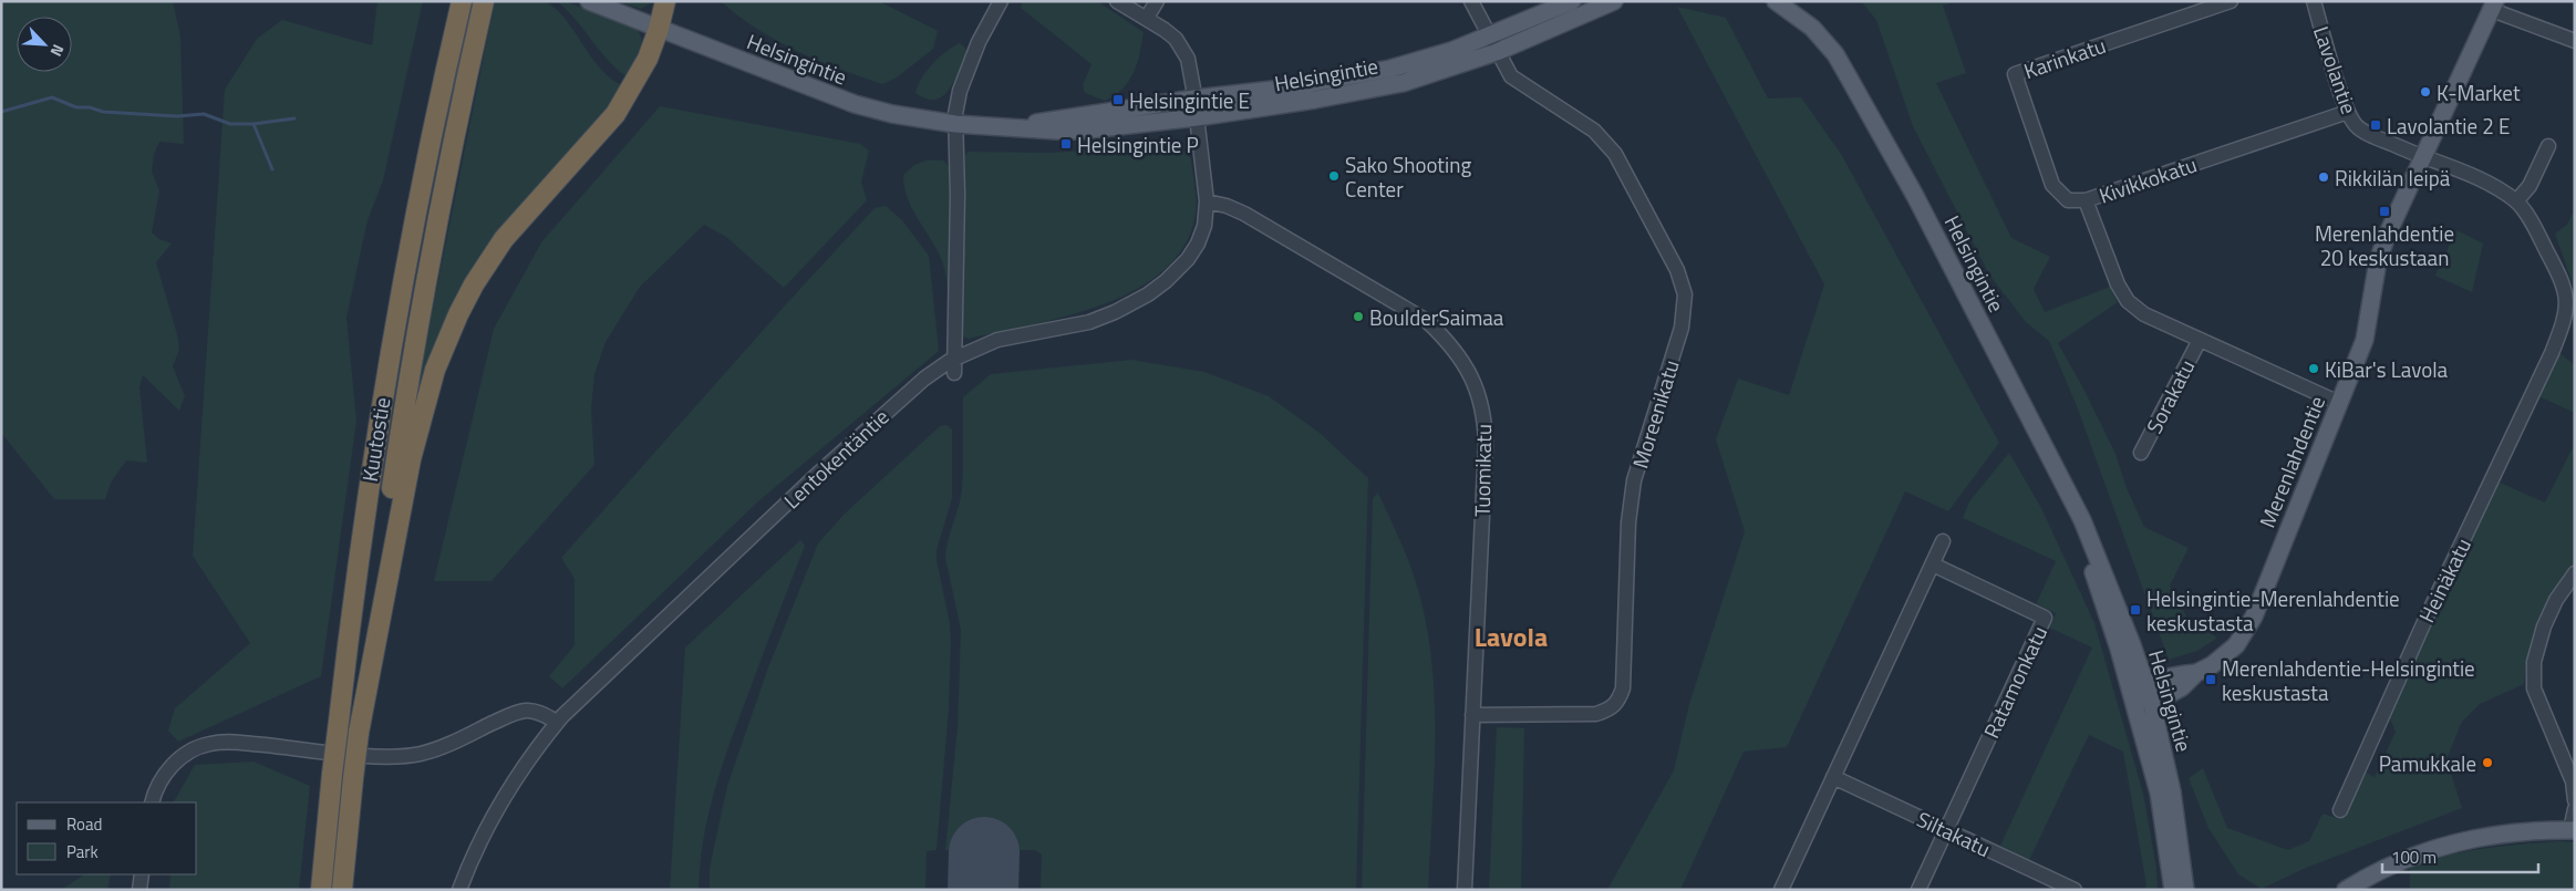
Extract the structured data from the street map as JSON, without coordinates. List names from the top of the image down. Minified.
{"streets":{"highway":["Kuutostie"],"main road":["Helsingintie","Merenlahdentie"],"street":["Karinkatu","Lavolantie","Kivikkokatu","Sorakatu","Moreenikatu","Lentokentäntie","Tuomikatu","Heinäkatu","Ratamonkatu","Siltakatu"]},"crossings":[["Karinkatu","Kivikkokatu"],["Helsingintie","Moreenikatu"],["Helsingintie","Lentokentäntie"],["Helsingintie","Merenlahdentie"],["Lavolantie","Kivikkokatu"],["Lavolantie","Merenlahdentie"],["Lavolantie","Heinäkatu"],["Kivikkokatu","Sorakatu"],["Kivikkokatu","Merenlahdentie"],["Moreenikatu","Tuomikatu"],["Lentokentäntie","Tuomikatu"],["Ratamonkatu","Siltakatu"]],"districts":["Lavola"],"places":{"other":["K-Market","Sako Shooting Center","Rikkilän leipä","BoulderSaimaa","KiBar's Lavola","Pamukkale"],"transit":["Helsingintie E","Lavolantie 2 E","Helsingintie P","Merenlahdentie 20 keskustaan","Helsingintie-Merenlahdentie keskustasta","Merenlahdentie-Helsingintie keskustasta"]},"legend":["Road","Park"],"scale_bar":"100 m","north":"bottom right"}
